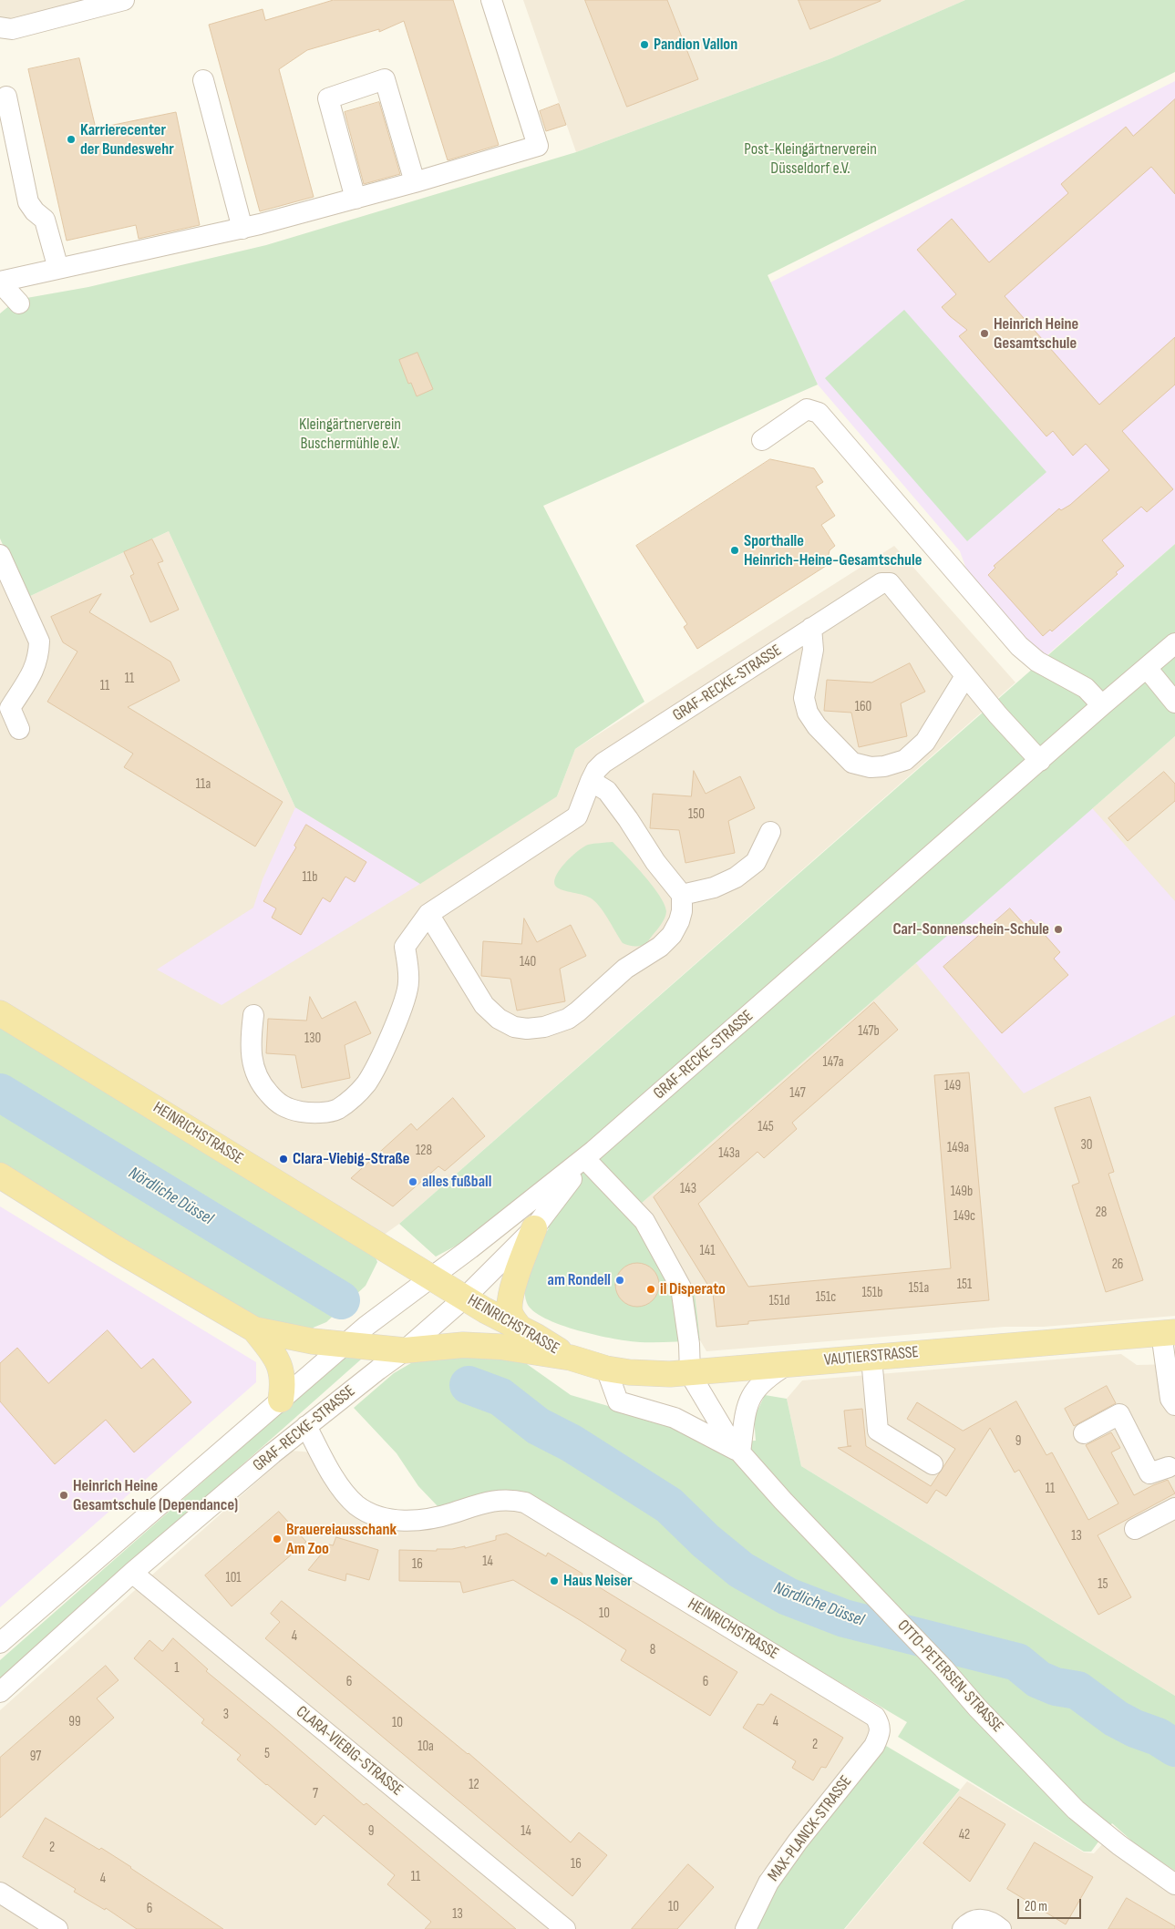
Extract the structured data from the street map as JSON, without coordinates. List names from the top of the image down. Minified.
{"streets":{"main road":["HEINRICHSTRASSE","VAUTIERSTRASSE"],"street":["GRAF-RECKE-STRASSE","OTTO-PETERSEN-STRASSE","CLARA-VIEBIG-STRASSE","MAX-PLANCK-STRASSE"]},"crossings":[["GRAF-RECKE-STRASSE","HEINRICHSTRASSE"],["GRAF-RECKE-STRASSE","CLARA-VIEBIG-STRASSE"],["HEINRICHSTRASSE","VAUTIERSTRASSE"],["HEINRICHSTRASSE","MAX-PLANCK-STRASSE"],["VAUTIERSTRASSE","OTTO-PETERSEN-STRASSE"]],"water":["Nördliche Düssel"],"parks":["Post-Kleingärtnerverein Düsseldorf e.V.","Kleingärtnerverein Buschermühle e.V."],"places":["Pandion Vallon","Karrierecenter der Bundeswehr","Heinrich Heine Gesamtschule","Sporthalle Heinrich-Heine-Gesamtschule","Carl-Sonnenschein-Schule","Clara-Viebig-Straße","alles fußball","am Rondell","il Disperato","Heinrich Heine Gesamtschule (Dependance)","Brauereiausschank Am Zoo","Haus Neiser"],"house_numbers":["11","11","160","11a","150","11b","140","147b","130","147a","149","147","145","30","149a","128","143a","143","149b","28","149c","141","26","151","151a","151b","151c","151d","9","11","13","14","16","101","15","10","4","8","1","6","6","3","99","4","10","2","10a","5","97","12","7","9","14","42","2","16","11","4","10","6","13"],"scale_bar":"20 m"}
